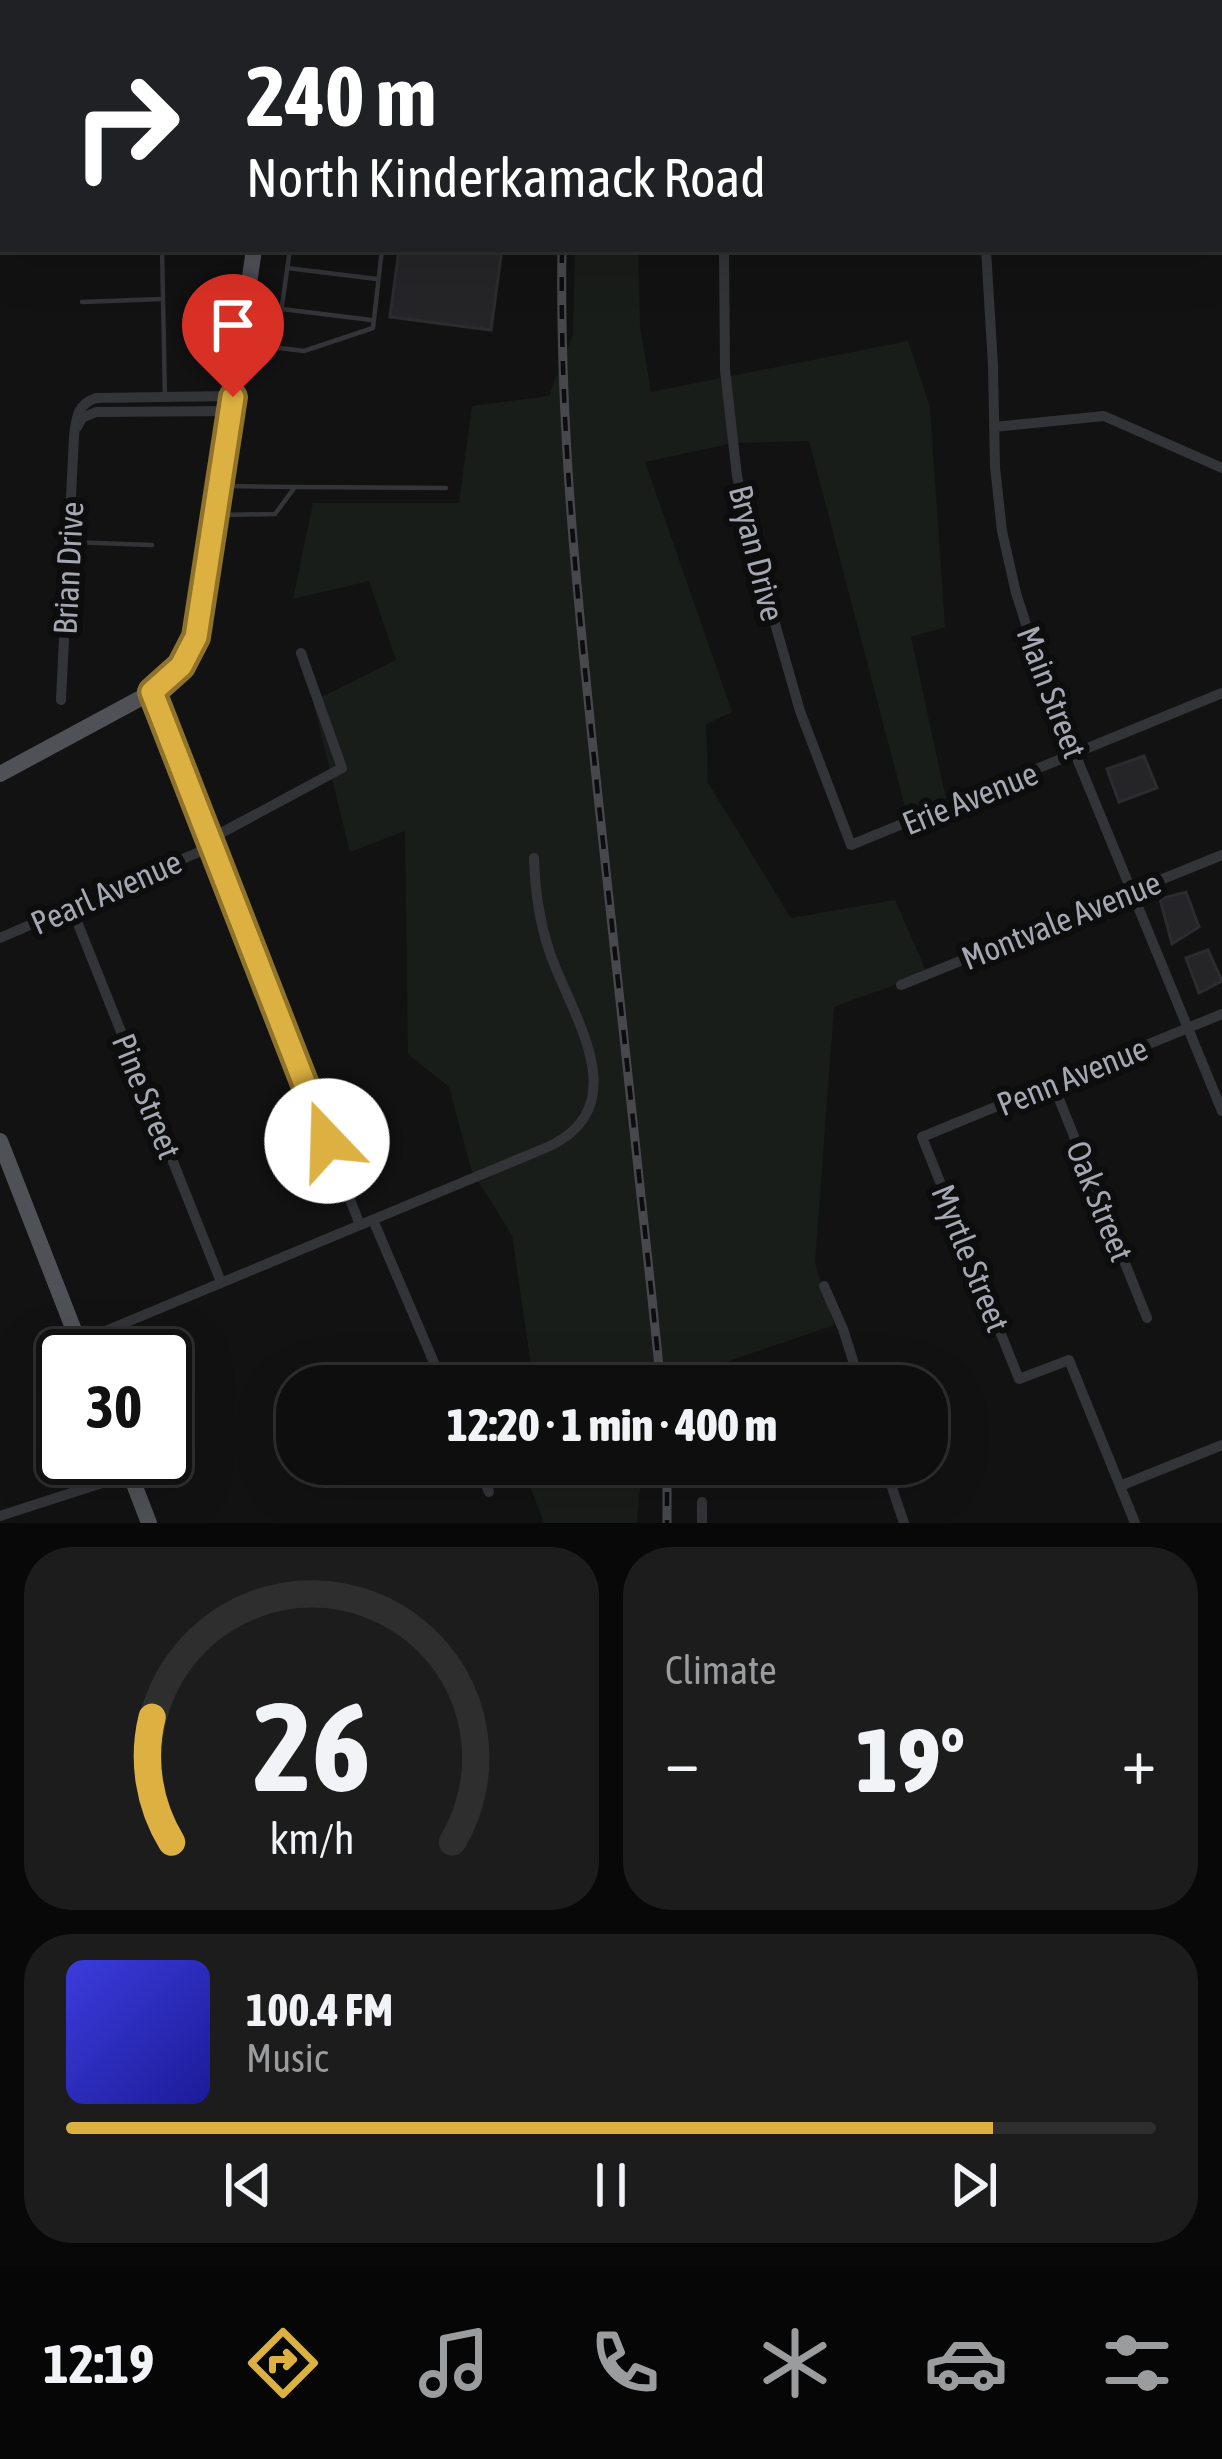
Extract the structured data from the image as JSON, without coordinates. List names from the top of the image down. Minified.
{"streets":{"street":["Bryan Drive","Brian Drive","Main Street","Erie Avenue","Pearl Avenue","Montvale Avenue","Penn Avenue","Pine Street","Oak Street","Myrtle Street"]},"crossings":[["Bryan Drive","Erie Avenue"],["Main Street","Erie Avenue"],["Main Street","Montvale Avenue"],["Main Street","Penn Avenue"],["Pearl Avenue","Pine Street"],["Penn Avenue","Oak Street"],["Penn Avenue","Myrtle Street"]],"page":{"turn":["240 m","North Kinderkamack Road"],"limit":"30","trip":"12:20 · 1 min · 400 m","tile":"Climate","heat":["−","19°","+"],"song":["100.4 FM","Music"],"tabs":"12:19","gauge":["26","km/h"]}}
